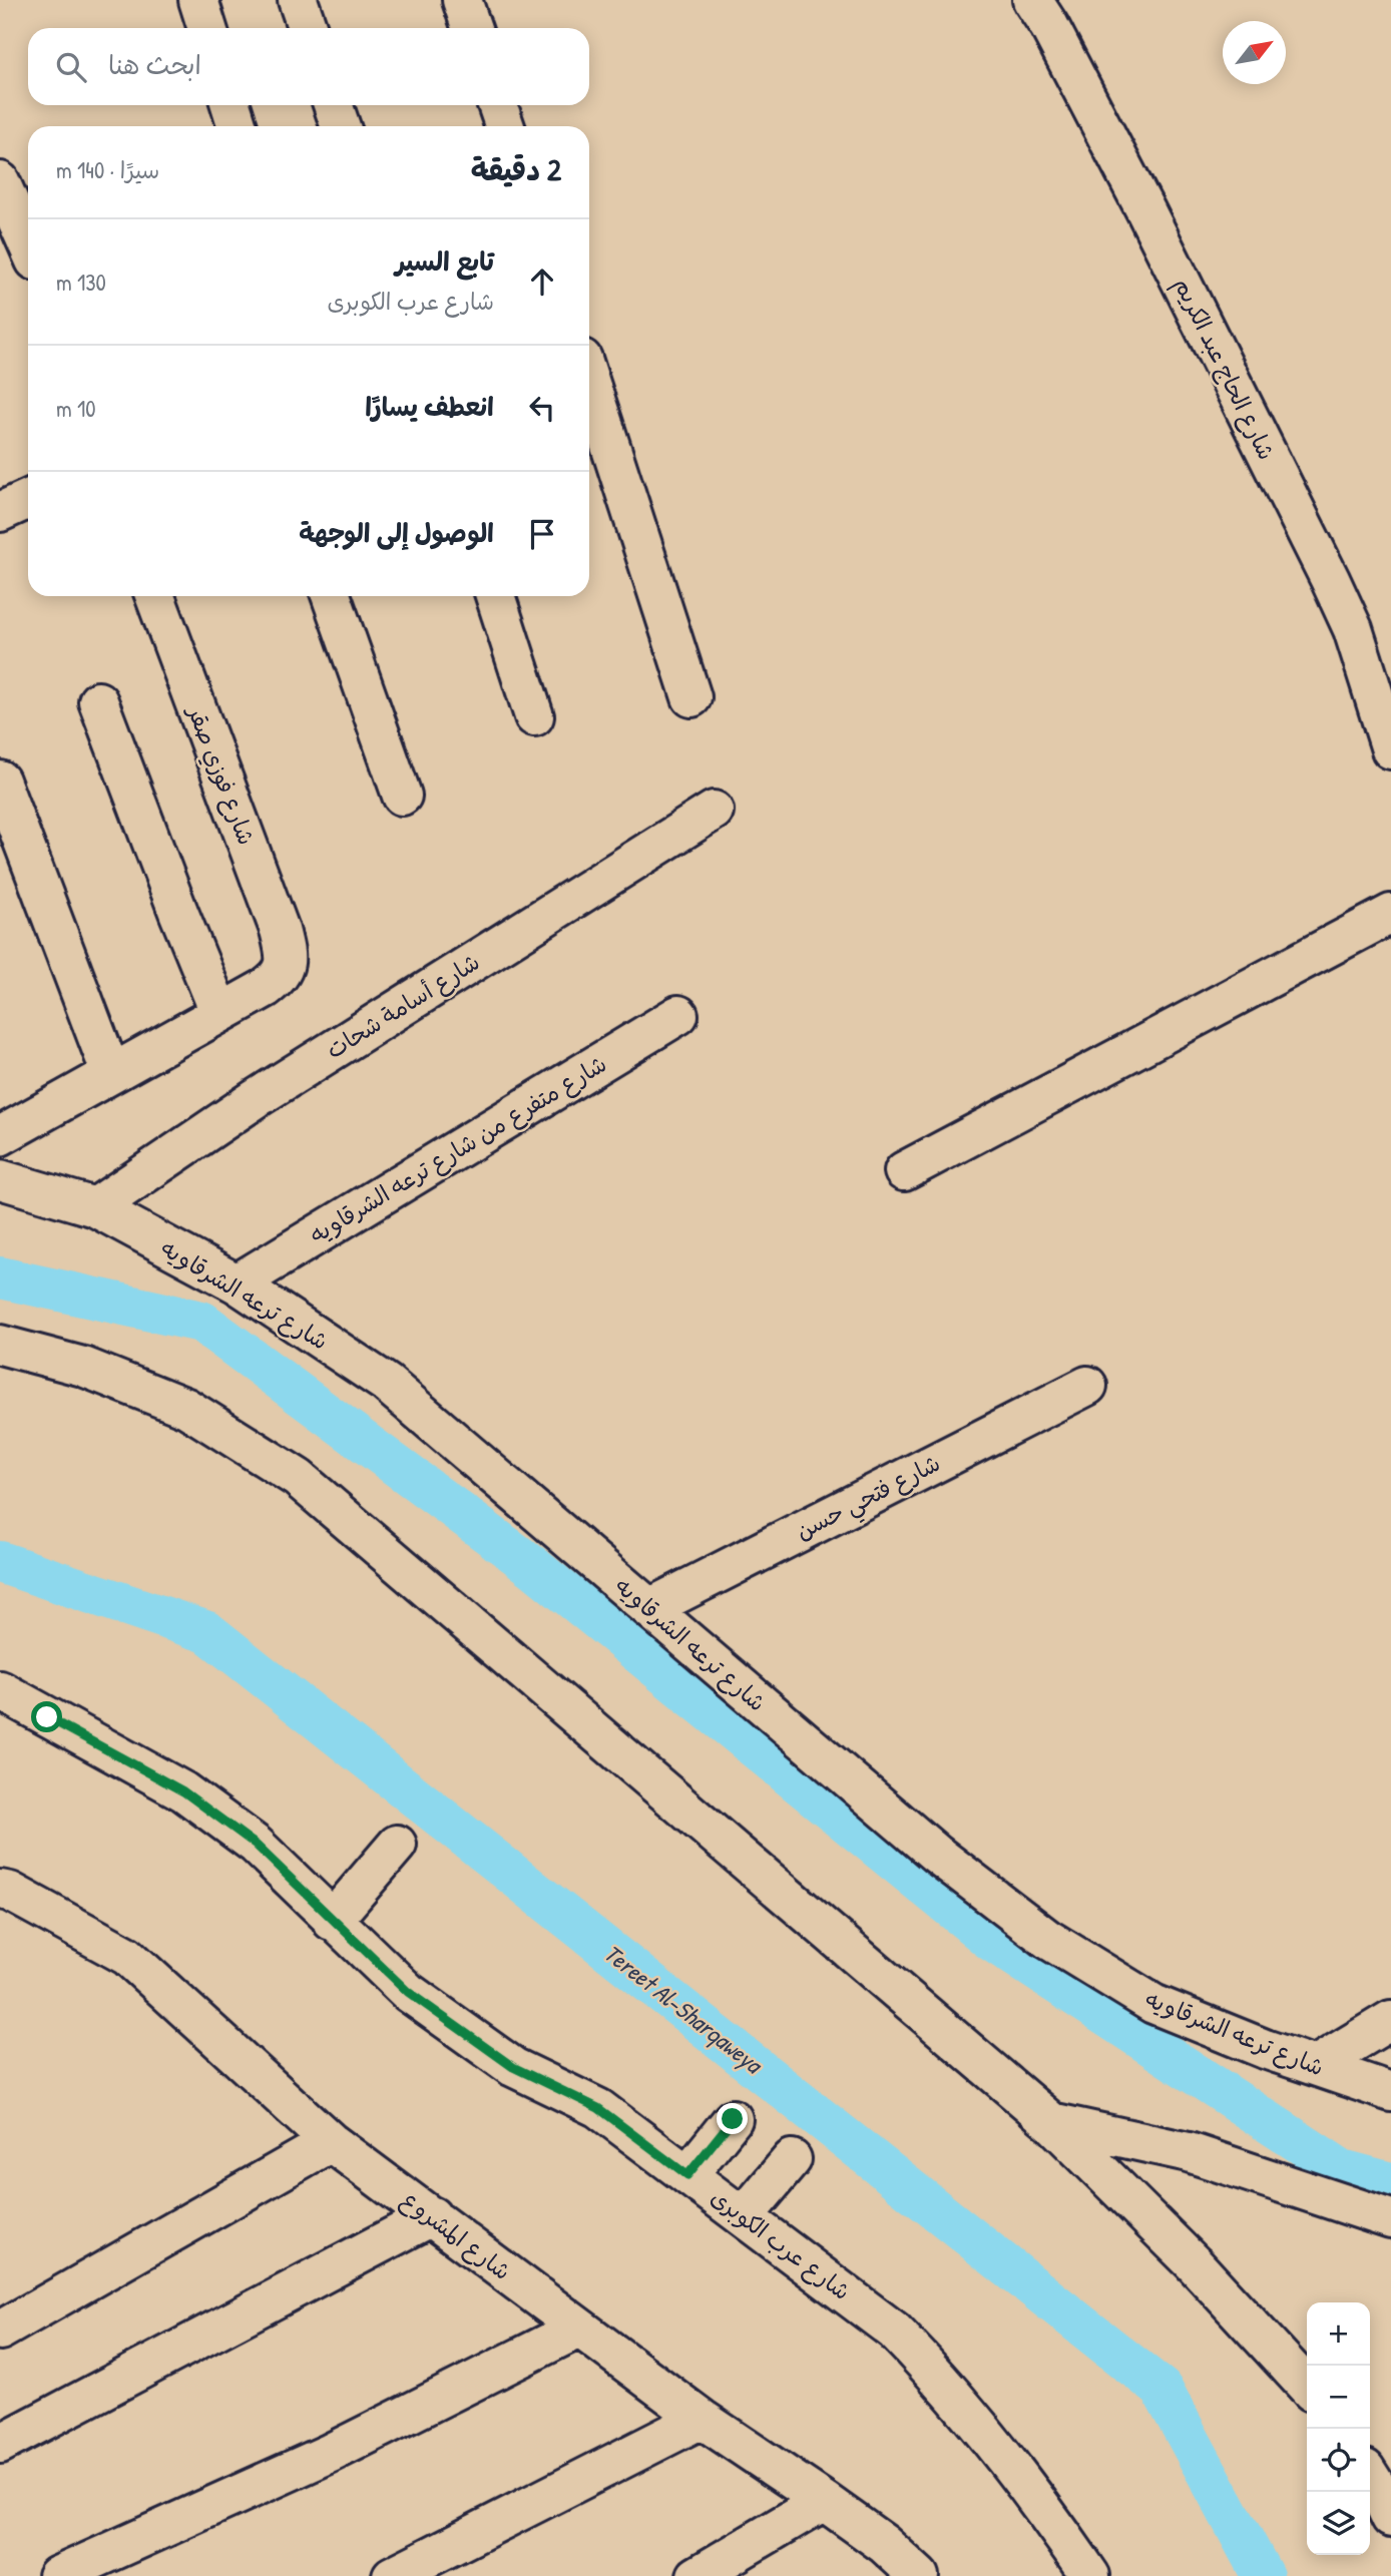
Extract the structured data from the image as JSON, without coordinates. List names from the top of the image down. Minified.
{"streets":{"street":["شارع الحاج عبد الكريم","شارع فوزي صقر","شارع أسامة شحات","شارع متفرع من شارع ترعه الشرقاويه","شارع ترعه الشرقاويه","شارع فتحي حسن","شارع المشروع","شارع عرب الكوبرى"]},"crossings":[["شارع أسامة شحات","شارع ترعه الشرقاويه"],["شارع متفرع من شارع ترعه الشرقاويه","شارع ترعه الشرقاويه"],["شارع ترعه الشرقاويه","شارع فتحي حسن"]],"water":["Tereet Al-Sharqaweya"],"north":"top right","page":{"search":"ابحث هنا","heading":["2 دقيقة","سيرًا · 140 m"],"list":[["تابع السير","شارع عرب الكوبرى","130 m"],["انعطف يسارًا","10 m"],"الوصول إلى الوجهة"],"map_buttons":["+","−"]}}
